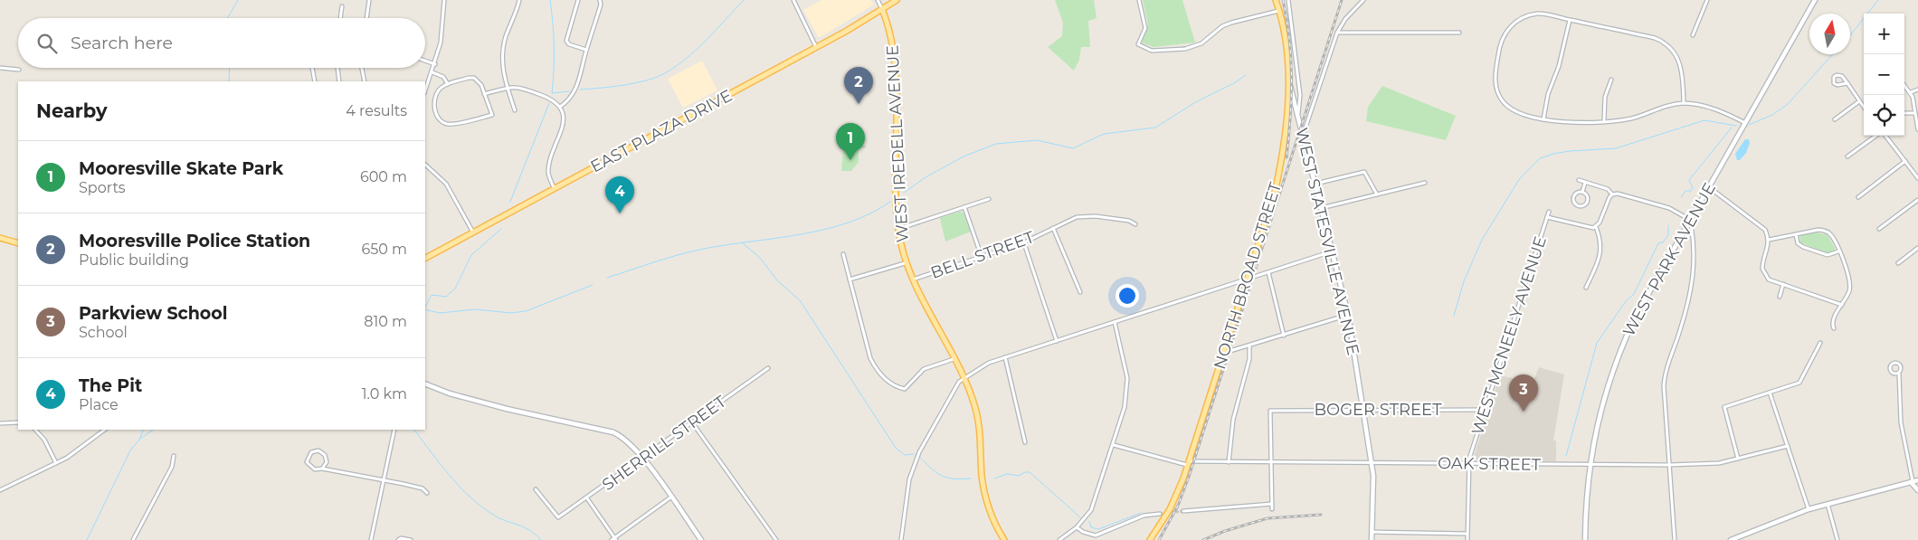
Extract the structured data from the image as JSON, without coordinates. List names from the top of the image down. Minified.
{"streets":{"main road":["EAST PLAZA DRIVE","WEST IREDELL AVENUE","NORTH BROAD STREET"],"street":["WEST STATESVILLE AVENUE","BELL STREET","WEST PARK AVENUE","WEST MCNEELY AVENUE","BOGER STREET","SHERRILL STREET","OAK STREET"]},"crossings":[["EAST PLAZA DRIVE","WEST IREDELL AVENUE"],["WEST IREDELL AVENUE","BELL STREET"],["WEST STATESVILLE AVENUE","NORTH BROAD STREET"],["WEST STATESVILLE AVENUE","BOGER STREET"],["WEST STATESVILLE AVENUE","OAK STREET"],["WEST PARK AVENUE","OAK STREET"],["NORTH BROAD STREET","OAK STREET"],["WEST MCNEELY AVENUE","BOGER STREET"],["WEST MCNEELY AVENUE","OAK STREET"],["BOGER STREET","OAK STREET"]],"north":"top","page":{"map_buttons":["+","−"],"search":"Search here","pins":["2","1","4","3"],"heading":["Nearby","4 results"],"list":[{"mark":"1","name":"Mooresville Skate Park","note":"Sports","value":"600 m"},{"mark":"2","name":"Mooresville Police Station","note":"Public building","value":"650 m"},{"mark":"3","name":"Parkview School","note":"School","value":"810 m"},{"mark":"4","name":"The Pit","note":"Place","value":"1.0 km"}]}}
